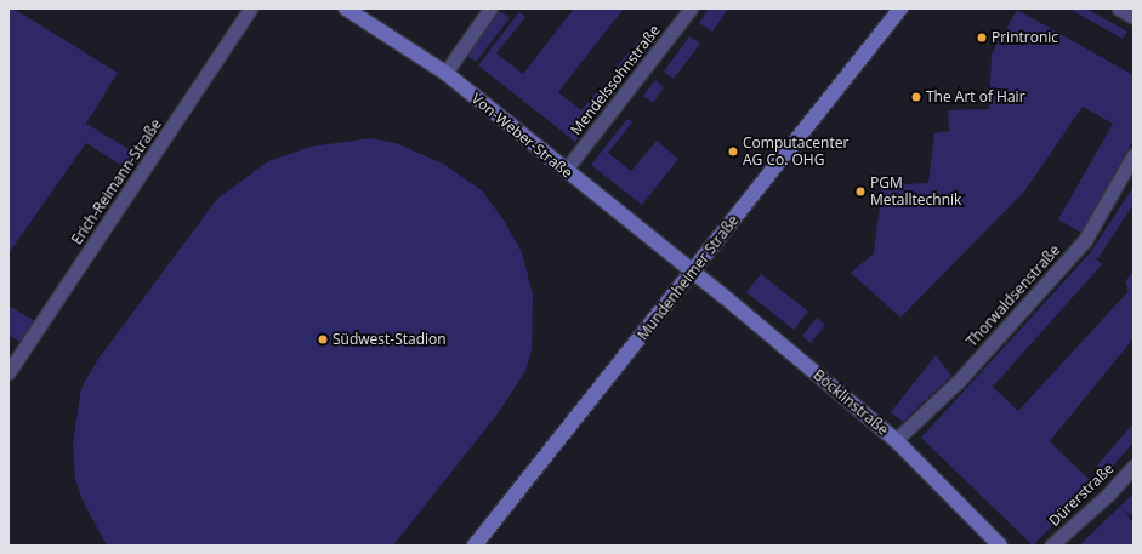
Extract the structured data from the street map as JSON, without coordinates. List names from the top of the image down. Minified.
{"streets":{"street":["Mendelssohnstraße","Von-Weber-Straße","Erich-Reimann-Straße","Mundenheimer Straße","Thorwaldsenstraße","Böcklinstraße","Dürerstraße"]},"crossings":[["Mendelssohnstraße","Von-Weber-Straße"],["Von-Weber-Straße","Mundenheimer Straße"],["Von-Weber-Straße","Böcklinstraße"],["Mundenheimer Straße","Böcklinstraße"],["Thorwaldsenstraße","Böcklinstraße"]],"places":["Printronic","The Art of Hair","Computacenter AG Co. OHG","PGM Metalltechnik","Südwest-Stadion"]}
